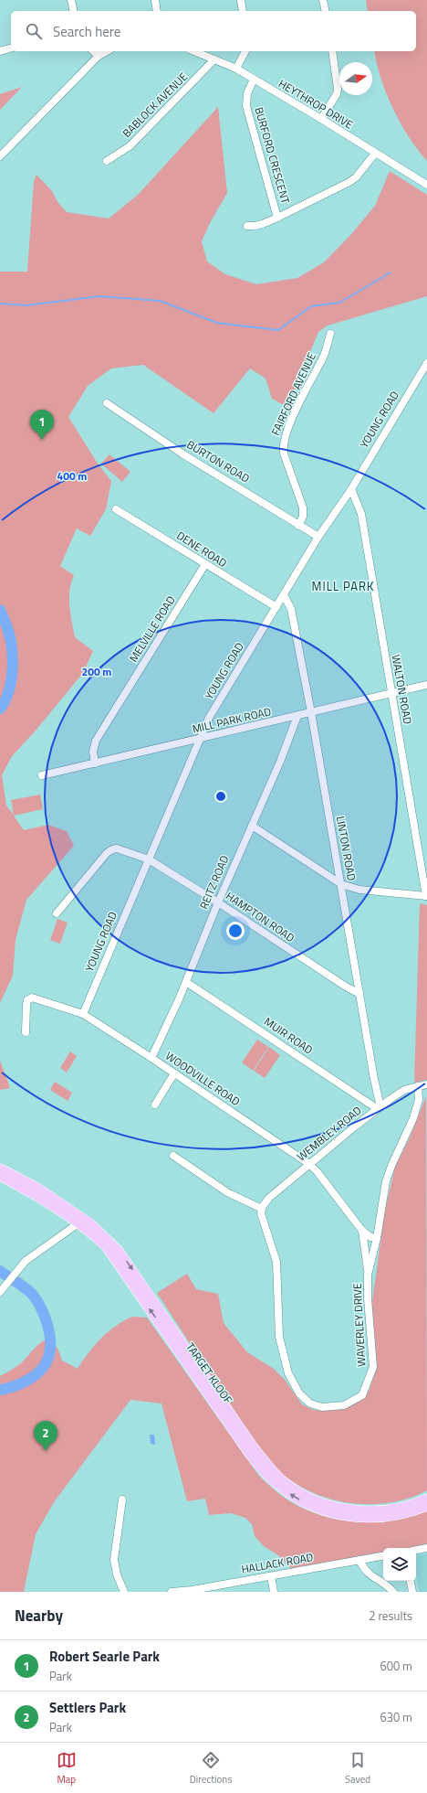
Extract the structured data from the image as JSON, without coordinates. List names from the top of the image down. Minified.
{"streets":{"main road":["TARGET KLOOF"],"street":["HEYTHROP DRIVE","BABLOCK AVENUE","BURFORD CRESCENT","FAIRFORD AVENUE","YOUNG ROAD","BURTON ROAD","DENE ROAD","MELVILLE ROAD","WALTON ROAD","MILL PARK ROAD","LINTON ROAD","REITZ ROAD","HAMPTON ROAD","MUIR ROAD","WOODVILLE ROAD","WEMBLEY ROAD","WAVERLEY DRIVE","HALLACK ROAD"]},"crossings":[["HEYTHROP DRIVE","BABLOCK AVENUE"],["HEYTHROP DRIVE","BURFORD CRESCENT"],["FAIRFORD AVENUE","BURTON ROAD"],["YOUNG ROAD","BURTON ROAD"],["YOUNG ROAD","DENE ROAD"],["YOUNG ROAD","WALTON ROAD"],["YOUNG ROAD","MILL PARK ROAD"],["YOUNG ROAD","LINTON ROAD"],["YOUNG ROAD","HAMPTON ROAD"],["YOUNG ROAD","WOODVILLE ROAD"],["DENE ROAD","MELVILLE ROAD"],["MELVILLE ROAD","MILL PARK ROAD"],["WALTON ROAD","MILL PARK ROAD"],["MILL PARK ROAD","LINTON ROAD"],["MILL PARK ROAD","REITZ ROAD"],["LINTON ROAD","HAMPTON ROAD"],["LINTON ROAD","MUIR ROAD"],["LINTON ROAD","WEMBLEY ROAD"],["REITZ ROAD","HAMPTON ROAD"],["REITZ ROAD","MUIR ROAD"],["REITZ ROAD","WOODVILLE ROAD"],["MUIR ROAD","WEMBLEY ROAD"],["WOODVILLE ROAD","WEMBLEY ROAD"],["WEMBLEY ROAD","WAVERLEY DRIVE"]],"districts":["MILL PARK"],"north":"right","page":{"search":"Search here","pins":["1","2"],"heading":["Nearby","2 results"],"list":[{"mark":"1","name":"Robert Searle Park","note":"Park","value":"600 m"},{"mark":"2","name":"Settlers Park","note":"Park","value":"630 m"}],"nav":["Map","Directions","Saved"]},"rings":["400 m","200 m"]}
